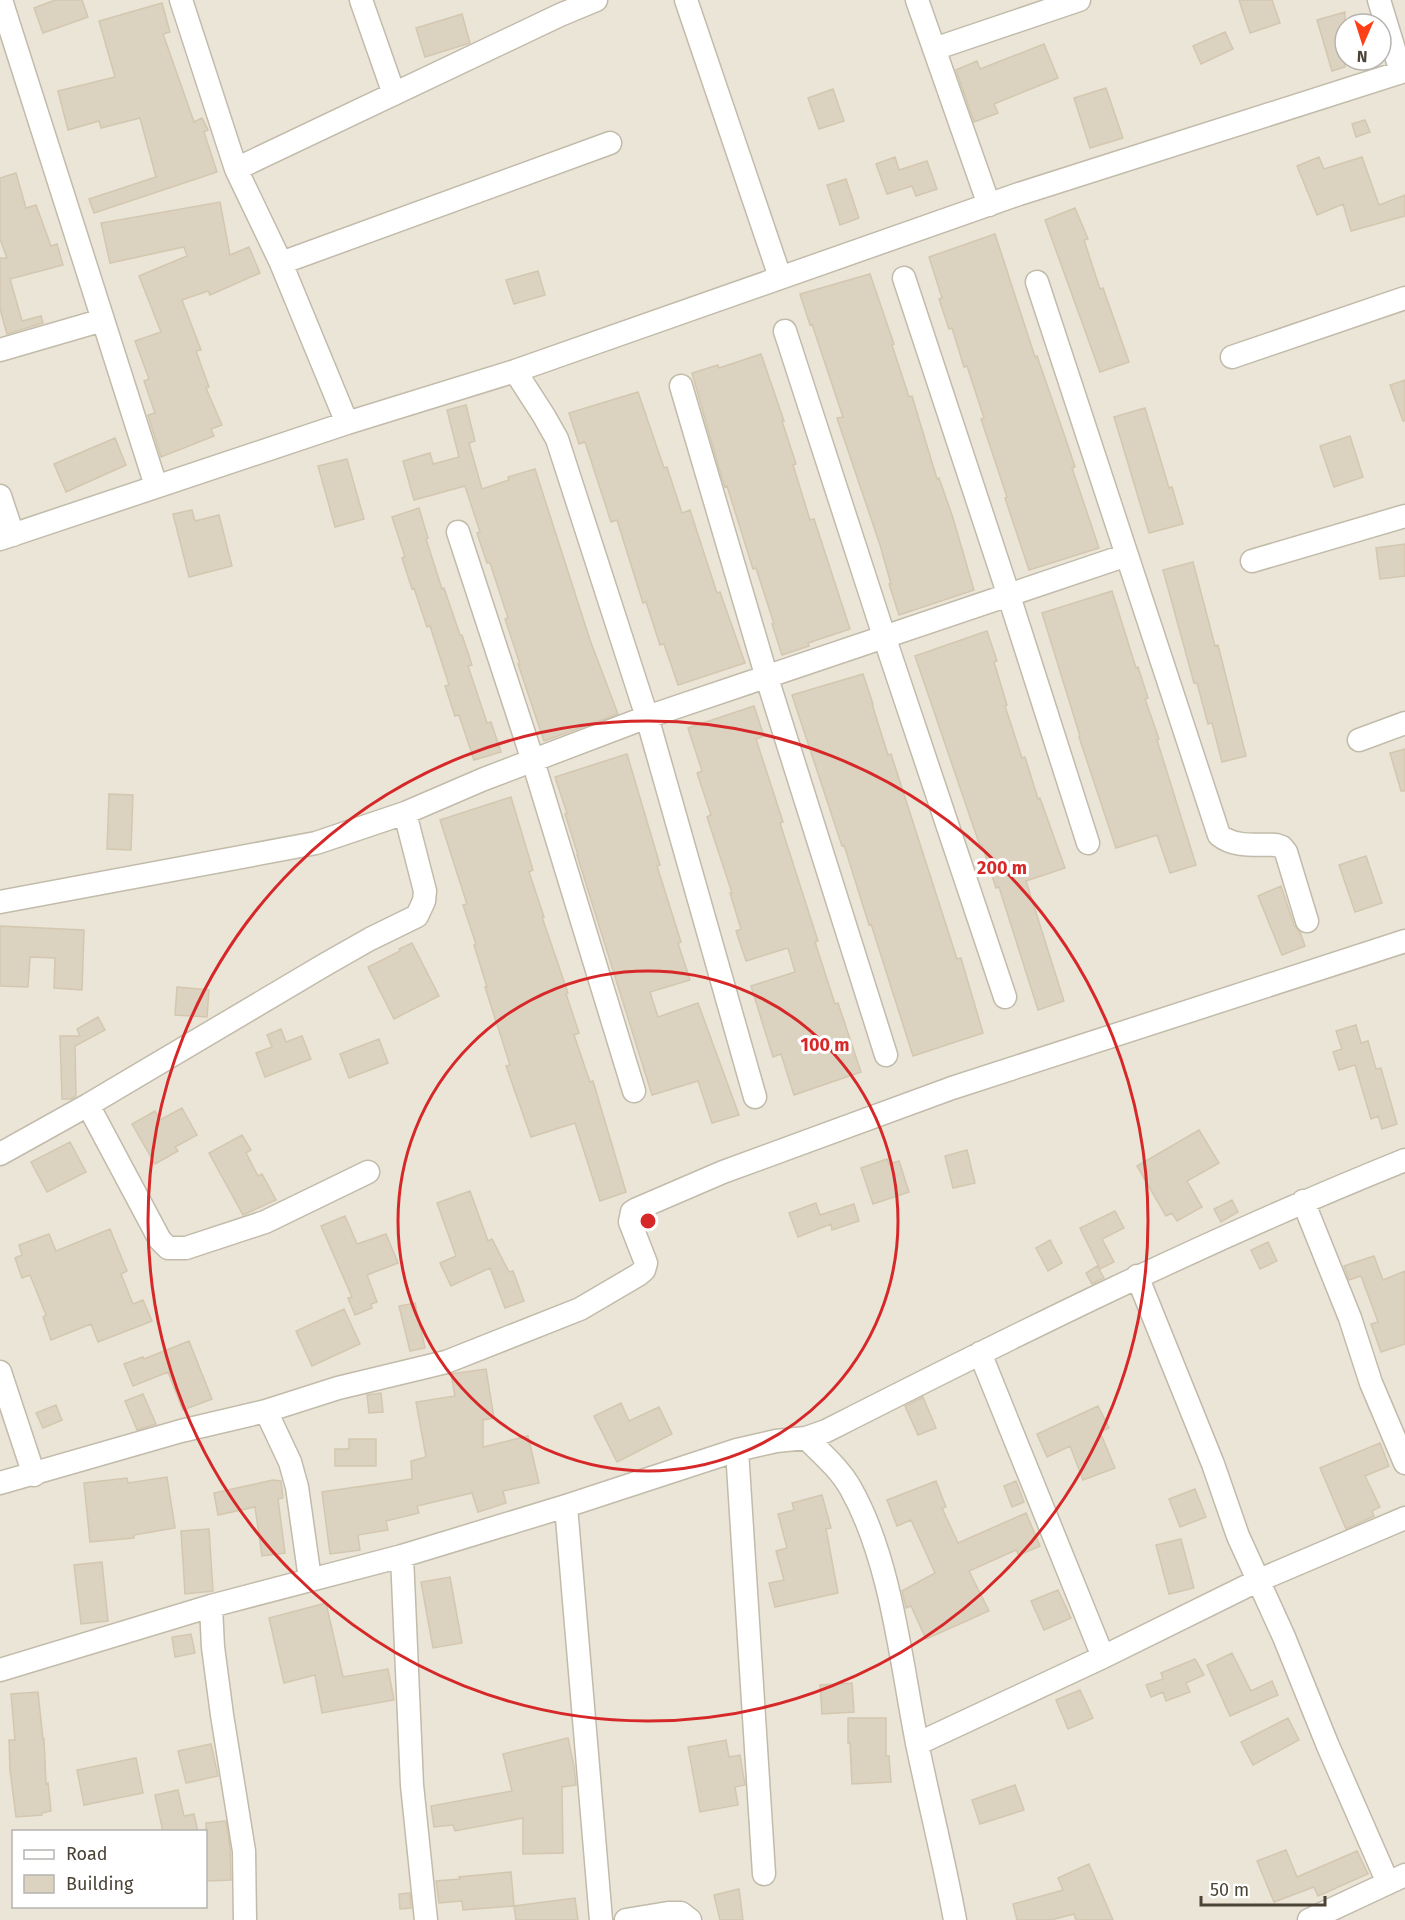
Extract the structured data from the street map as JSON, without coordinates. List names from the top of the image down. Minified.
{"legend":["Road","Building"],"scale_bar":"50 m","north":"bottom","rings":["200 m","100 m"]}
